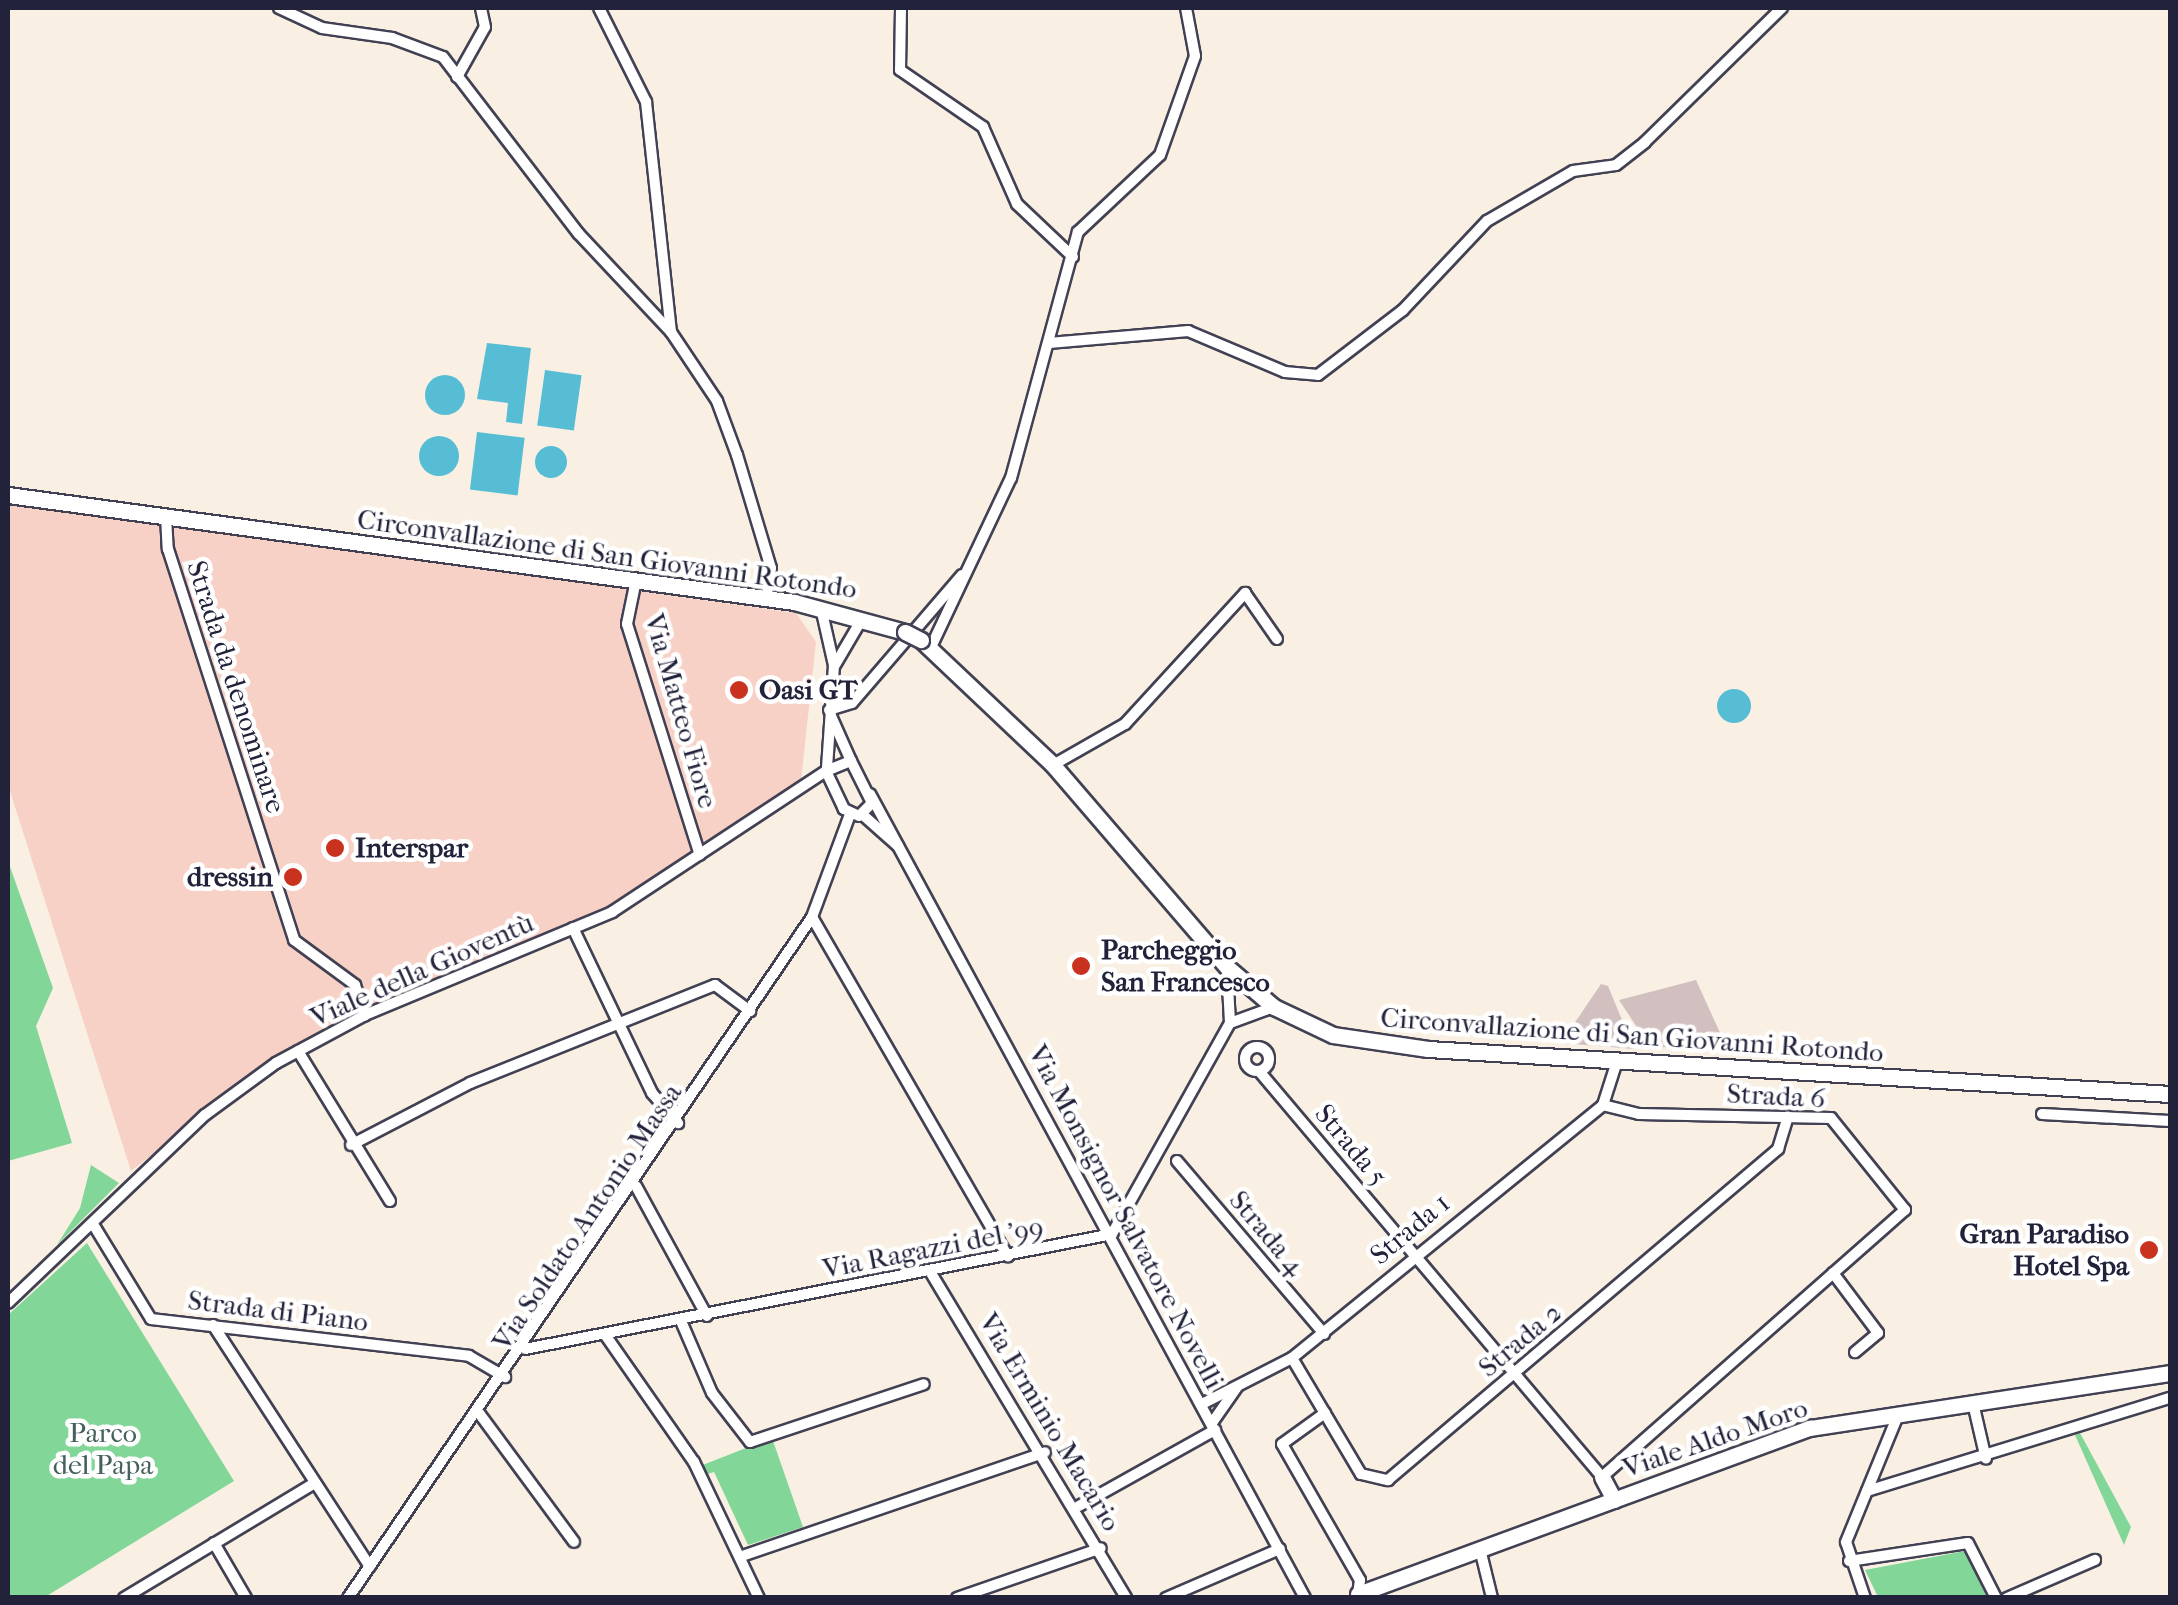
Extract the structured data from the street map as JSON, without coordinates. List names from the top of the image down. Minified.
{"streets":{"main road":["Circonvallazione di San Giovanni Rotondo","Viale Aldo Moro"],"street":["Strada da denominare","Via Matteo Fiore","Viale della Gioventù","Strada 6","Strada 5","Via Soldato Antonio Massa","Via Monsignor Salvatore Novelli","Strada 1","Strada 4","Via Ragazzi del '99","Strada di Piano","Strada 2","Via Erminio Macario"]},"crossings":[["Circonvallazione di San Giovanni Rotondo","Strada da denominare"],["Circonvallazione di San Giovanni Rotondo","Via Matteo Fiore"],["Strada da denominare","Viale della Gioventù"],["Via Matteo Fiore","Viale della Gioventù"],["Viale della Gioventù","Via Monsignor Salvatore Novelli"],["Viale della Gioventù","Strada di Piano"],["Strada 6","Strada 1"],["Strada 6","Strada 2"],["Strada 5","Strada 1"],["Strada 5","Strada 2"],["Via Soldato Antonio Massa","Via Monsignor Salvatore Novelli"],["Via Soldato Antonio Massa","Via Ragazzi del '99"],["Via Soldato Antonio Massa","Strada di Piano"],["Via Monsignor Salvatore Novelli","Strada 1"],["Via Monsignor Salvatore Novelli","Via Ragazzi del '99"],["Strada 1","Strada 4"],["Strada 1","Strada 2"],["Via Ragazzi del '99","Via Erminio Macario"]],"parks":["Parco del Papa"],"places":["Oasi GT","Interspar","dressin","Parcheggio San Francesco","Gran Paradiso Hotel Spa"]}
